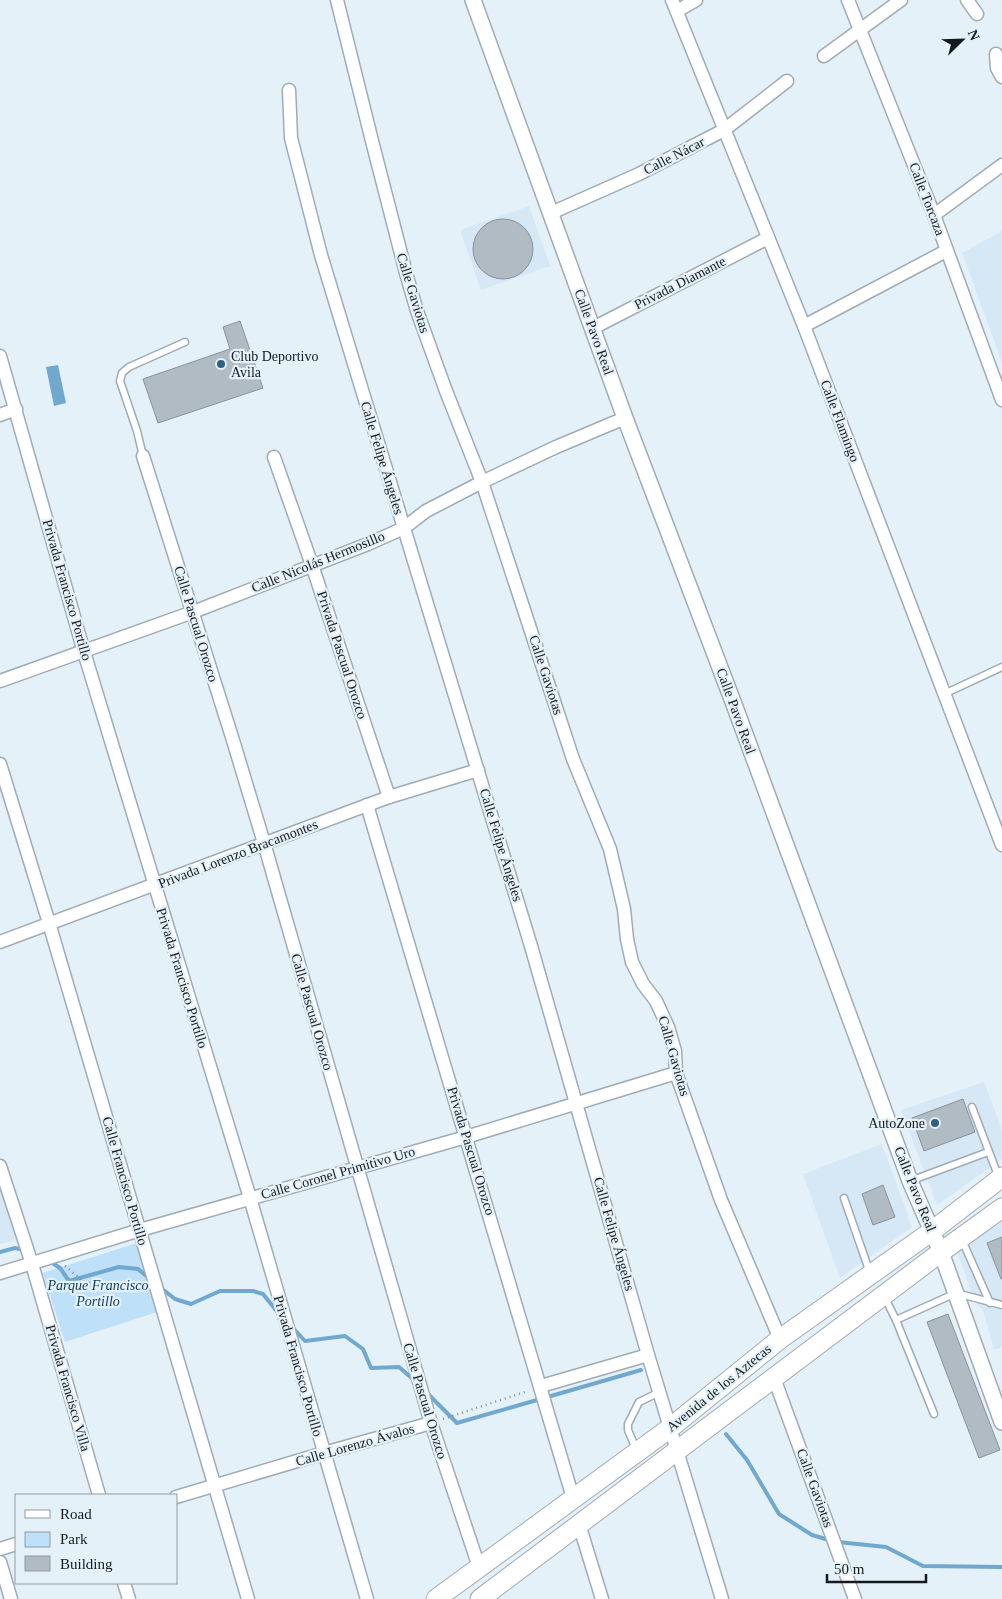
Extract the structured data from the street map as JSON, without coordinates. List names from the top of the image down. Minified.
{"streets":{"main road":["Avenida de los Aztecas"],"street":["Calle Nácar","Calle Torcaza","Privada Diamante","Calle Gaviotas","Calle Pavo Real","Calle Flamingo","Calle Felipe Ángeles","Calle Nicolás Hermosillo","Privada Francisco Portillo","Calle Pascual Orozco","Privada Pascual Orozco","Privada Lorenzo Bracamontes","Calle Coronel Primitivo Uro","Calle Francisco Portillo","Privada Francisco Villa","Calle Lorenzo Ávalos"]},"crossings":[["Calle Nácar","Calle Pavo Real"],["Calle Nácar","Calle Flamingo"],["Privada Diamante","Calle Pavo Real"],["Privada Diamante","Calle Flamingo"],["Calle Gaviotas","Calle Nicolás Hermosillo"],["Calle Gaviotas","Calle Coronel Primitivo Uro"],["Calle Gaviotas","Avenida de los Aztecas"],["Calle Pavo Real","Calle Nicolás Hermosillo"],["Calle Pavo Real","Avenida de los Aztecas"],["Calle Felipe Ángeles","Calle Nicolás Hermosillo"],["Calle Felipe Ángeles","Privada Lorenzo Bracamontes"],["Calle Felipe Ángeles","Calle Coronel Primitivo Uro"],["Calle Felipe Ángeles","Avenida de los Aztecas"],["Calle Nicolás Hermosillo","Privada Francisco Portillo"],["Calle Nicolás Hermosillo","Calle Pascual Orozco"],["Calle Nicolás Hermosillo","Privada Pascual Orozco"],["Privada Francisco Portillo","Privada Lorenzo Bracamontes"],["Privada Francisco Portillo","Calle Coronel Primitivo Uro"],["Privada Francisco Portillo","Calle Lorenzo Ávalos"],["Calle Pascual Orozco","Privada Lorenzo Bracamontes"],["Calle Pascual Orozco","Calle Coronel Primitivo Uro"],["Calle Pascual Orozco","Avenida de los Aztecas"],["Calle Pascual Orozco","Calle Lorenzo Ávalos"],["Privada Pascual Orozco","Privada Lorenzo Bracamontes"],["Privada Pascual Orozco","Calle Coronel Primitivo Uro"],["Privada Pascual Orozco","Avenida de los Aztecas"],["Privada Pascual Orozco","Calle Lorenzo Ávalos"],["Privada Lorenzo Bracamontes","Calle Francisco Portillo"],["Calle Coronel Primitivo Uro","Calle Francisco Portillo"],["Calle Coronel Primitivo Uro","Privada Francisco Villa"],["Calle Francisco Portillo","Calle Lorenzo Ávalos"]],"parks":["Parque Francisco Portillo"],"places":["Club Deportivo Avila","AutoZone"],"legend":["Road","Park","Building"],"scale_bar":"50 m","north":"top right"}
